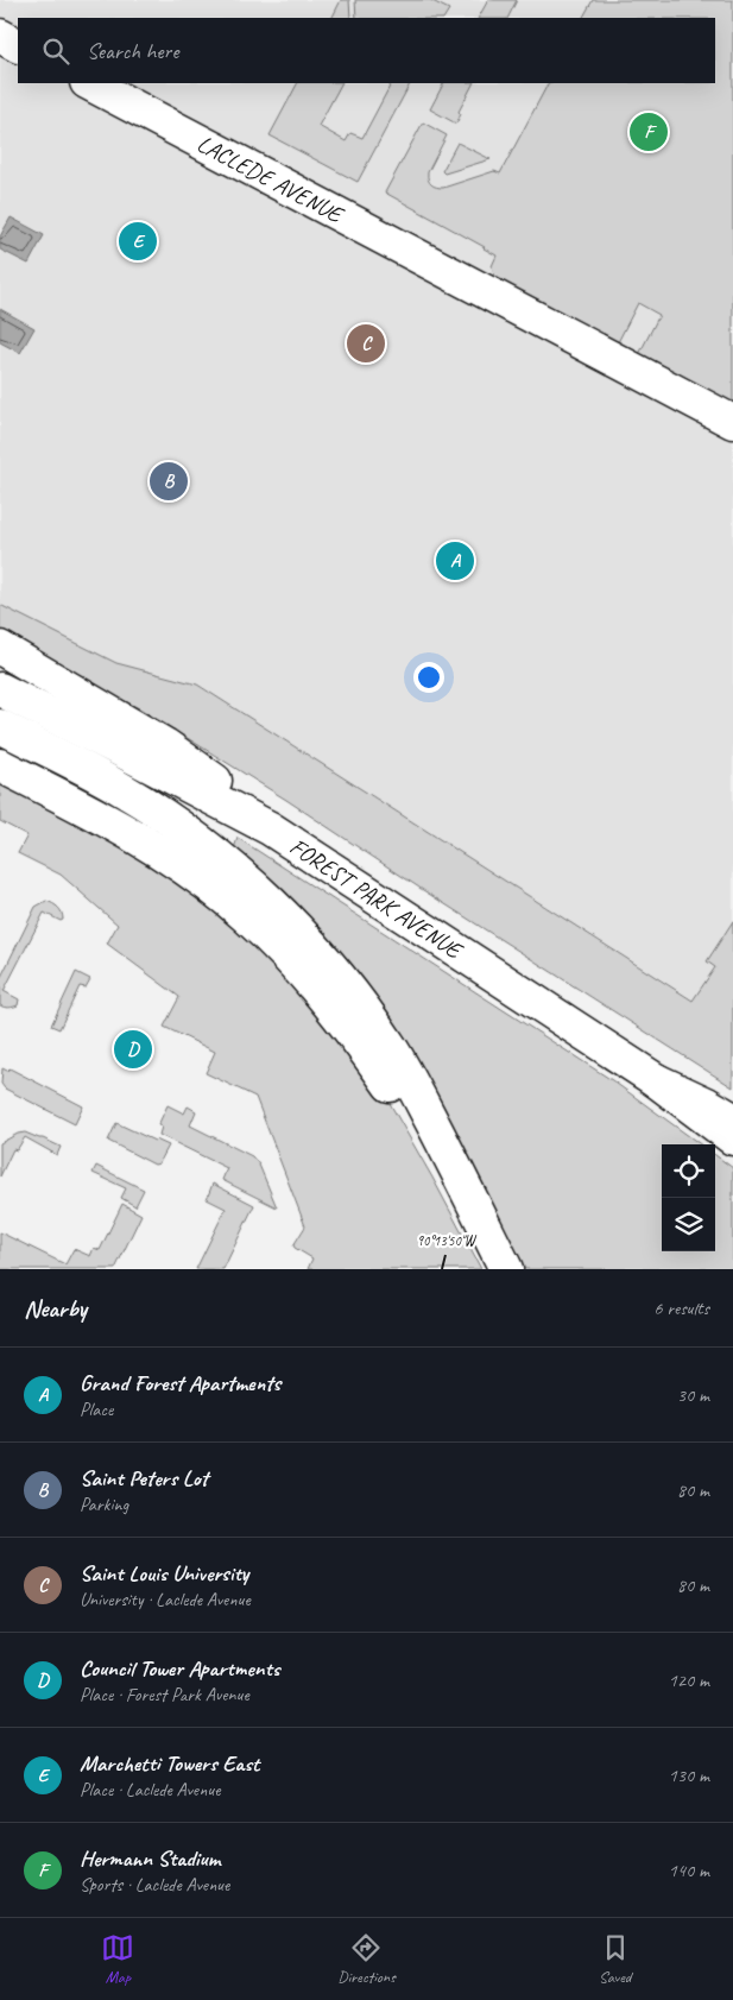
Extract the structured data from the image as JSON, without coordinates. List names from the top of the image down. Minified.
{"streets":{"main road":["LACLEDE AVENUE","FOREST PARK AVENUE"]},"page":{"search":"Search here","pins":["F","E","C","B","A","D"],"heading":["Nearby","6 results"],"list":[{"mark":"A","name":"Grand Forest Apartments","note":"Place","value":"30 m"},{"mark":"B","name":"Saint Peters Lot","note":"Parking","value":"80 m"},{"mark":"C","name":"Saint Louis University","note":"University · Laclede Avenue","value":"80 m"},{"mark":"D","name":"Council Tower Apartments","note":"Place · Forest Park Avenue","value":"120 m"},{"mark":"E","name":"Marchetti Towers East","note":"Place · Laclede Avenue","value":"130 m"},{"mark":"F","name":"Hermann Stadium","note":"Sports · Laclede Avenue","value":"140 m"}],"nav":["Map","Directions","Saved"]},"coordinates":["90°13'50\"W"]}
